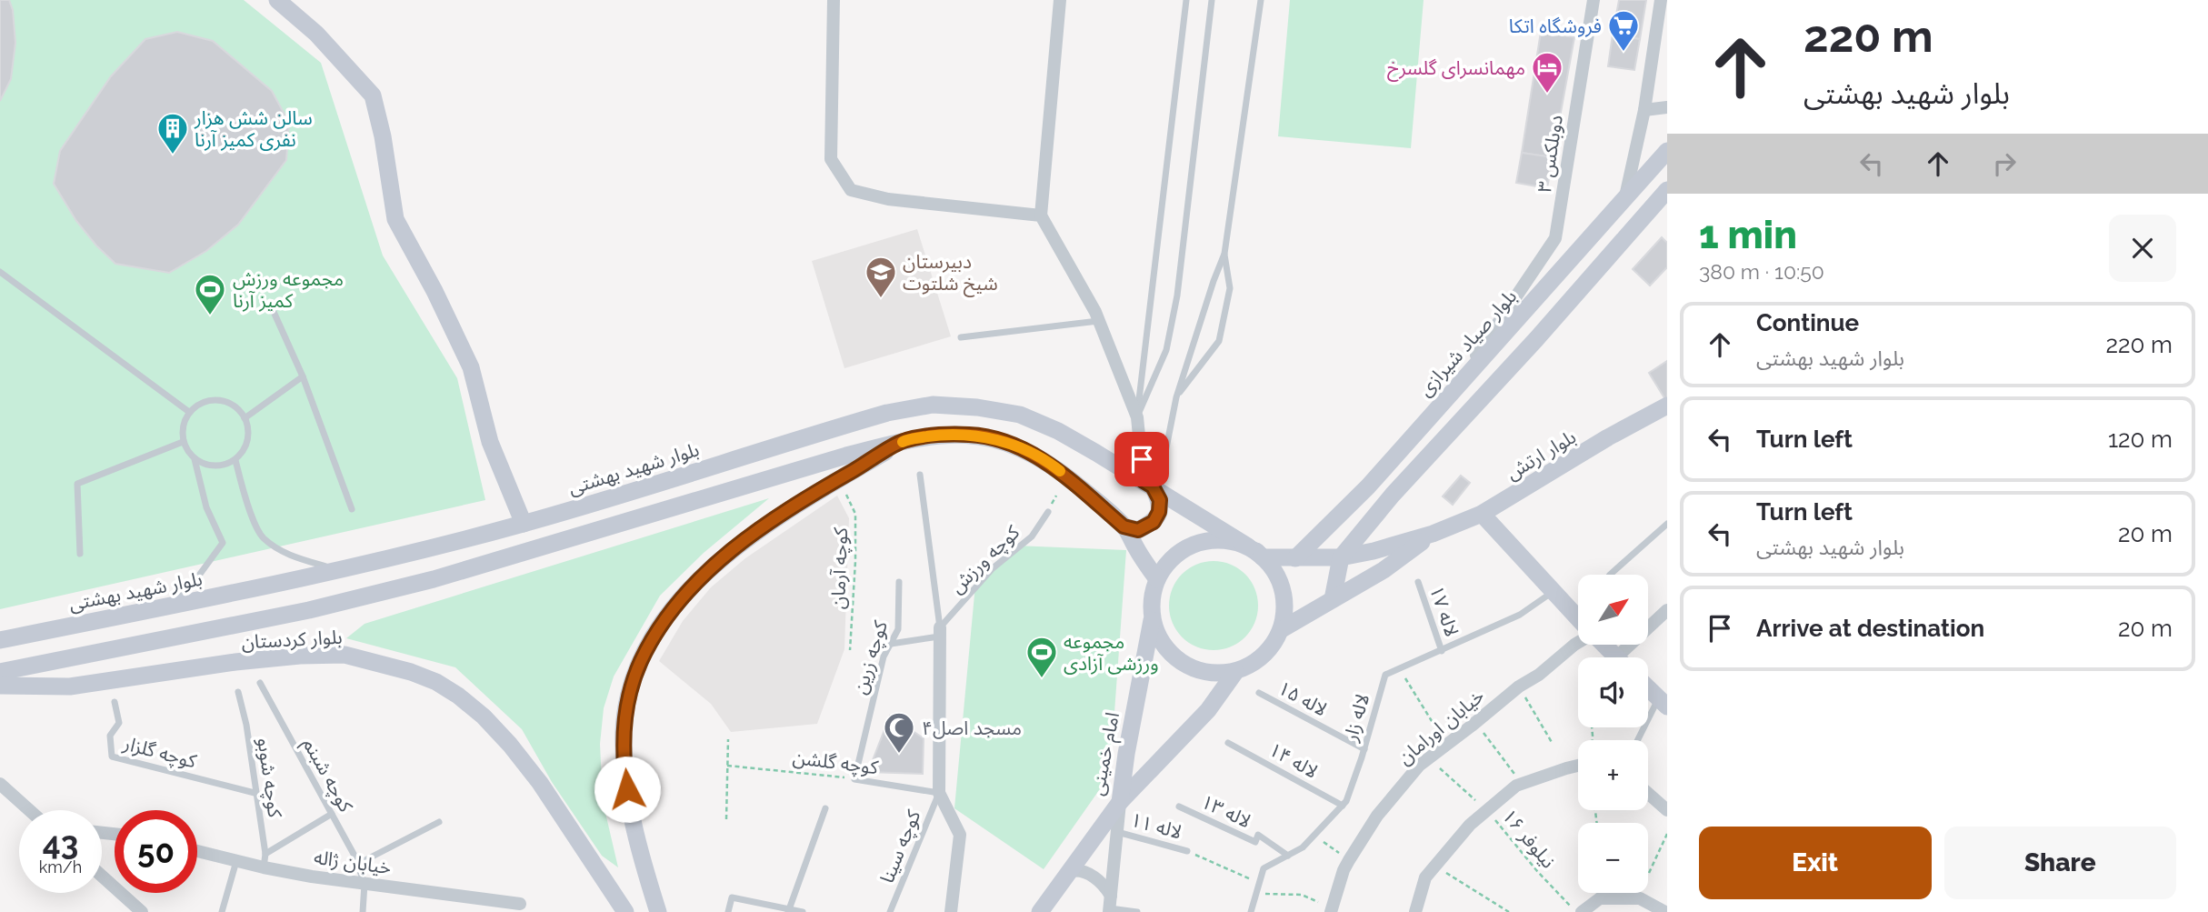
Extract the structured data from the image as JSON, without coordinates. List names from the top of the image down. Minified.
{"streets":{"main road":["بلوار صیاد شیرازی","بلوار ارتش","بلوار شهید بهشتی","بلوار کردستان","امام خمینی"],"street":["دوبلکس ۳","خیابان اورامان","خیابان ژاله"],"lane":["کوچه ورزش","لاله ۱۷","کوچه زرین","لاله ۱۵","لاله زار","کوچه گلزار","لاله ۱۴","کوچه گلشن","کوچه شبنم","کوچه شوبو","لاله ۱۳","لاله ۱۱","کوچه سینا"],"path":["کوچه آرمان","نیلوفر ۱۶"]},"crossings":[["بلوار شهید بهشتی","امام خمینی"],["لاله ۱۷","لاله زار"],["کوچه زرین","کوچه گلشن"],["لاله ۱۵","لاله زار"],["لاله زار","لاله ۱۴"],["لاله زار","لاله ۱۳"],["خیابان اورامان","نیلوفر ۱۶"],["کوچه گلزار","کوچه شوبو"],["کوچه گلشن","کوچه سینا"],["کوچه شبنم","خیابان ژاله"],["کوچه شوبو","خیابان ژاله"]],"places":{"supermarket":["فروشگاه اتکا"],"hotel":["مهمانسرای گلسرخ"],"building":["سالن شش هزار نفری کمیز آرنا"],"school or university":["دبیرستان شیخ شلتوت"],"sports":["مجموعه ورزش کمیز آرنا","مجموعه ورزشی آزادی"],"mosque":["مسجد اصل۴"]},"north":"top right","page":{"turn":["220 m","بلوار شهید بهشتی"],"heading":["1 min","380 m · 10:50"],"list":[{"name":"Continue","note":"بلوار شهید بهشتی","value":"220 m"},{"name":"Turn left","value":"120 m"},{"name":"Turn left","note":"بلوار شهید بهشتی","value":"20 m"},{"name":"Arrive at destination","value":"20 m"}],"map_buttons":["+","−"],"speed":"43 km/h","limit":"50","buttons":["Exit","Share"]}}
